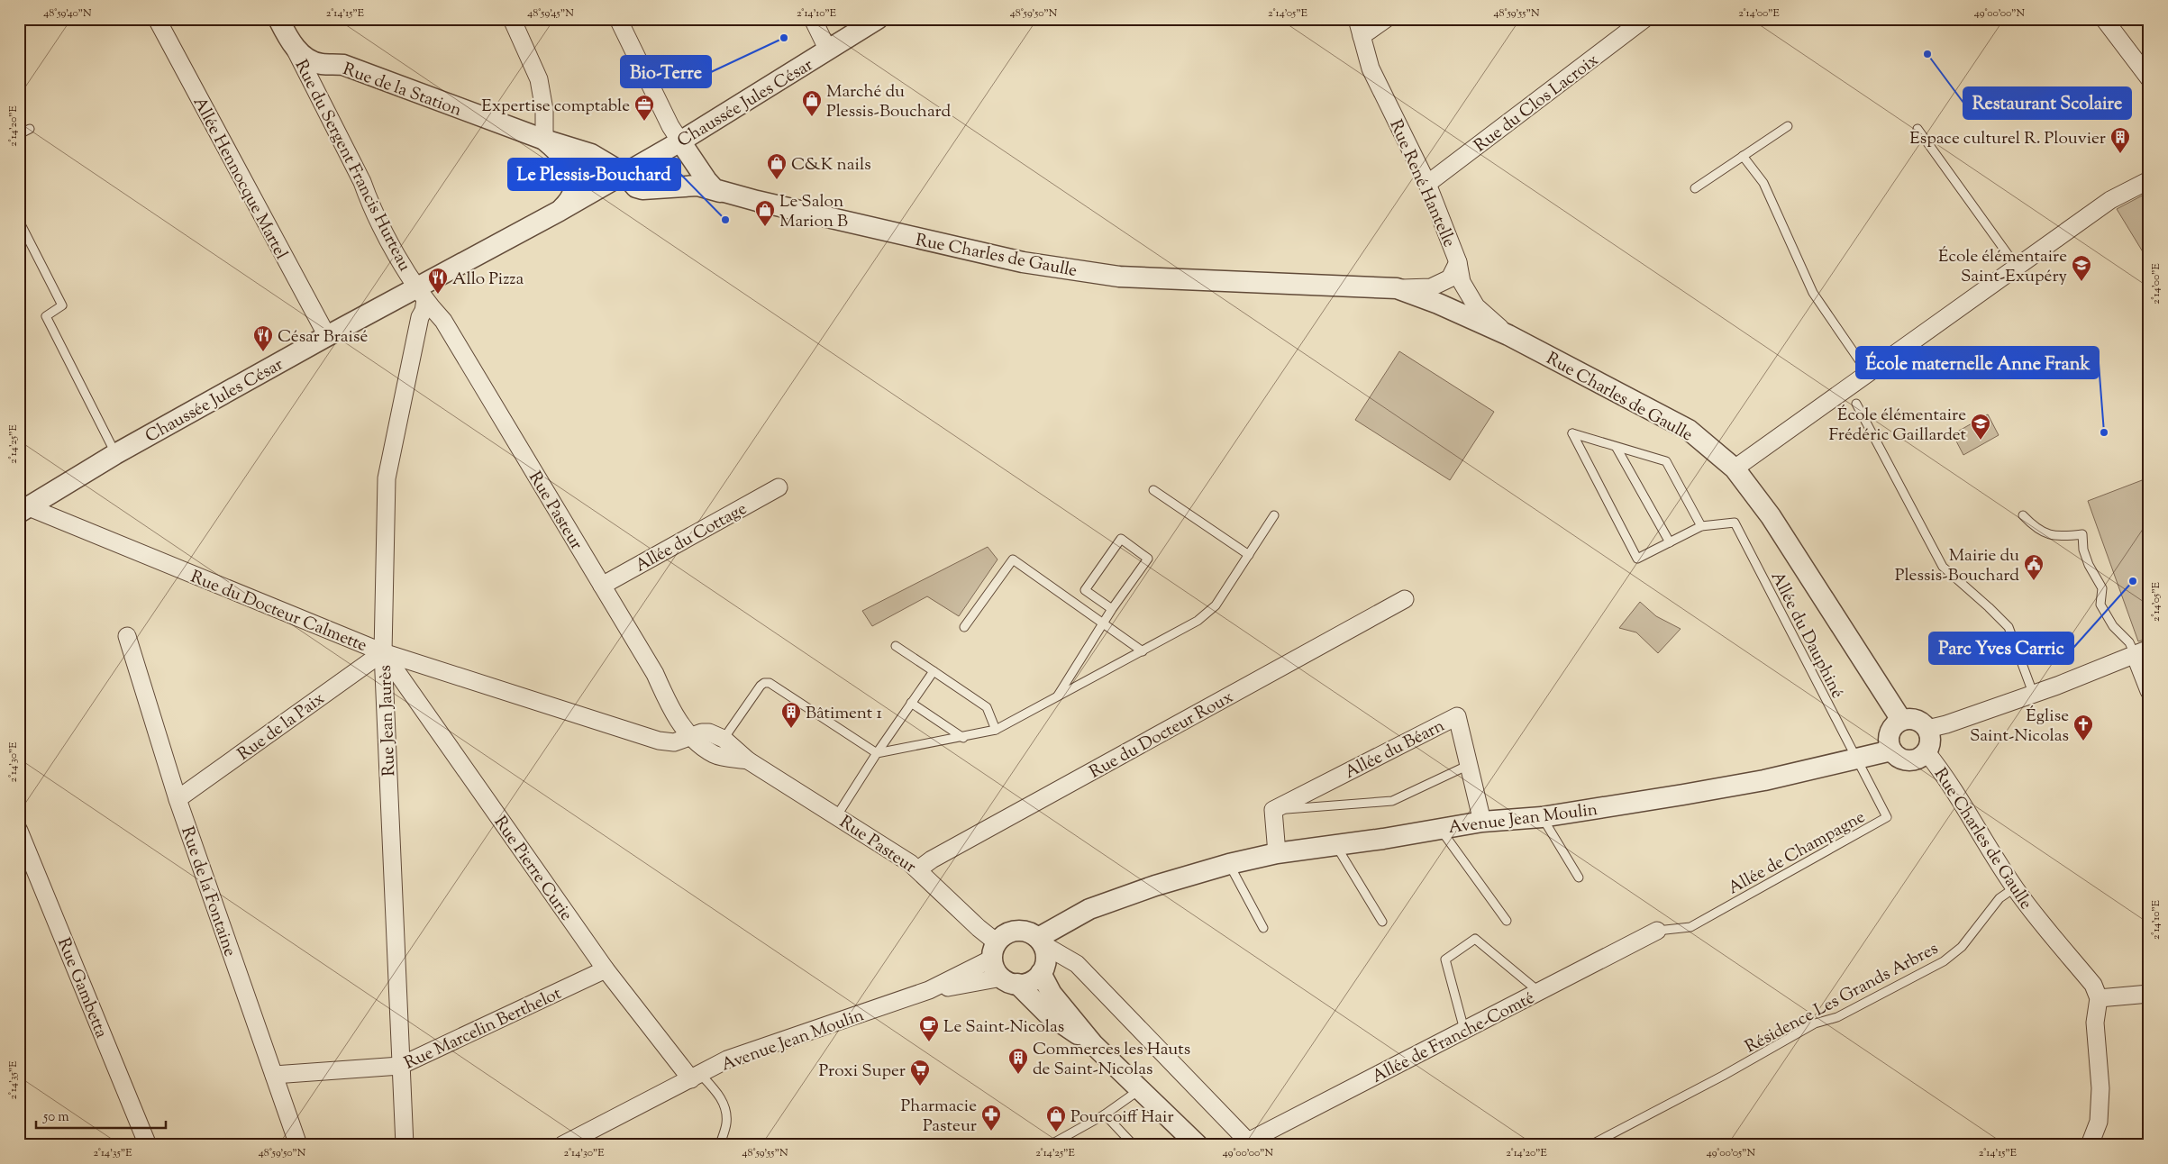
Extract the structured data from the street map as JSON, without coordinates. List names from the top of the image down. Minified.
{"streets":{"street":["Rue de la Station","Chaussée Jules César","Rue du Clos Lacroix","Rue du Sergent Francis Hurteau","Allée Hennocque Martel","Rue René Hantelle","Rue Charles de Gaulle","Rue Pasteur","Allée du Cottage","Rue du Docteur Calmette","Rue Jean Jaurès","Rue de la Paix","Rue du Docteur Roux","Allée du Béarn","Avenue Jean Moulin","Rue Pierre Curie","Rue de la Fontaine","Rue Gambetta","Rue Marcelin Berthelot","Allée de Franche-Comté"],"lane":["Allée du Dauphiné","Allée de Champagne","Résidence Les Grands Arbres"]},"crossings":[["Rue de la Station","Chaussée Jules César"],["Rue de la Station","Rue du Sergent Francis Hurteau"],["Rue de la Station","Rue Charles de Gaulle"],["Chaussée Jules César","Rue du Sergent Francis Hurteau"],["Chaussée Jules César","Allée Hennocque Martel"],["Chaussée Jules César","Rue Charles de Gaulle"],["Chaussée Jules César","Rue Pasteur"],["Chaussée Jules César","Rue du Docteur Calmette"],["Chaussée Jules César","Rue Jean Jaurès"],["Rue du Clos Lacroix","Rue René Hantelle"],["Rue du Sergent Francis Hurteau","Rue Pasteur"],["Rue du Sergent Francis Hurteau","Rue Jean Jaurès"],["Rue René Hantelle","Rue Charles de Gaulle"],["Rue Charles de Gaulle","Avenue Jean Moulin"],["Rue Charles de Gaulle","Résidence Les Grands Arbres"],["Rue Pasteur","Allée du Cottage"],["Rue Pasteur","Rue du Docteur Calmette"],["Rue Pasteur","Rue Jean Jaurès"],["Rue Pasteur","Rue du Docteur Roux"],["Rue Pasteur","Avenue Jean Moulin"],["Rue Pasteur","Allée de Franche-Comté"],["Rue du Docteur Calmette","Rue Jean Jaurès"],["Rue du Docteur Calmette","Rue de la Paix"],["Rue du Docteur Calmette","Rue Pierre Curie"],["Allée du Dauphiné","Avenue Jean Moulin"],["Allée du Dauphiné","Allée de Champagne"],["Rue Jean Jaurès","Rue de la Paix"],["Rue Jean Jaurès","Rue Pierre Curie"],["Rue Jean Jaurès","Rue Marcelin Berthelot"],["Rue de la Paix","Rue Pierre Curie"],["Rue de la Paix","Rue de la Fontaine"],["Allée du Béarn","Avenue Jean Moulin"],["Avenue Jean Moulin","Allée de Champagne"],["Avenue Jean Moulin","Rue Pierre Curie"],["Avenue Jean Moulin","Allée de Franche-Comté"],["Allée de Champagne","Allée de Franche-Comté"],["Rue Pierre Curie","Rue Marcelin Berthelot"],["Rue de la Fontaine","Rue Marcelin Berthelot"]],"places":{"other":["Bio-Terre","Restaurant Scolaire","Le Plessis-Bouchard","École maternelle Anne Frank","Parc Yves Carric"],"shop":["Marché du Plessis-Bouchard","C&K nails","Le Salon Marion B","Pourcoiff Hair"],"office":["Expertise comptable"],"building":["Espace culturel R. Plouvier","Bâtiment 1","Commerces les Hauts de Saint-Nicolas"],"school or university":["École élémentaire Saint-Exupéry","École élémentaire Frédéric Gaillardet"],"restaurant":["Allo Pizza","César Braisé"],"public building":["Mairie du Plessis-Bouchard"],"church":["Église Saint-Nicolas"],"cafe":["Le Saint-Nicolas"],"supermarket":["Proxi Super"],"pharmacy":["Pharmacie Pasteur"]},"scale_bar":"50 m","coordinates":["48°59'40\"N","2°14'15\"E","48°59'45\"N","2°14'10\"E","48°59'50\"N","2°14'05\"E","48°59'55\"N","2°14'00\"E","49°00'00\"N","2°14'20\"E","2°14'25\"E","2°14'30\"E","2°14'35\"E","49°00'05\"N"]}
